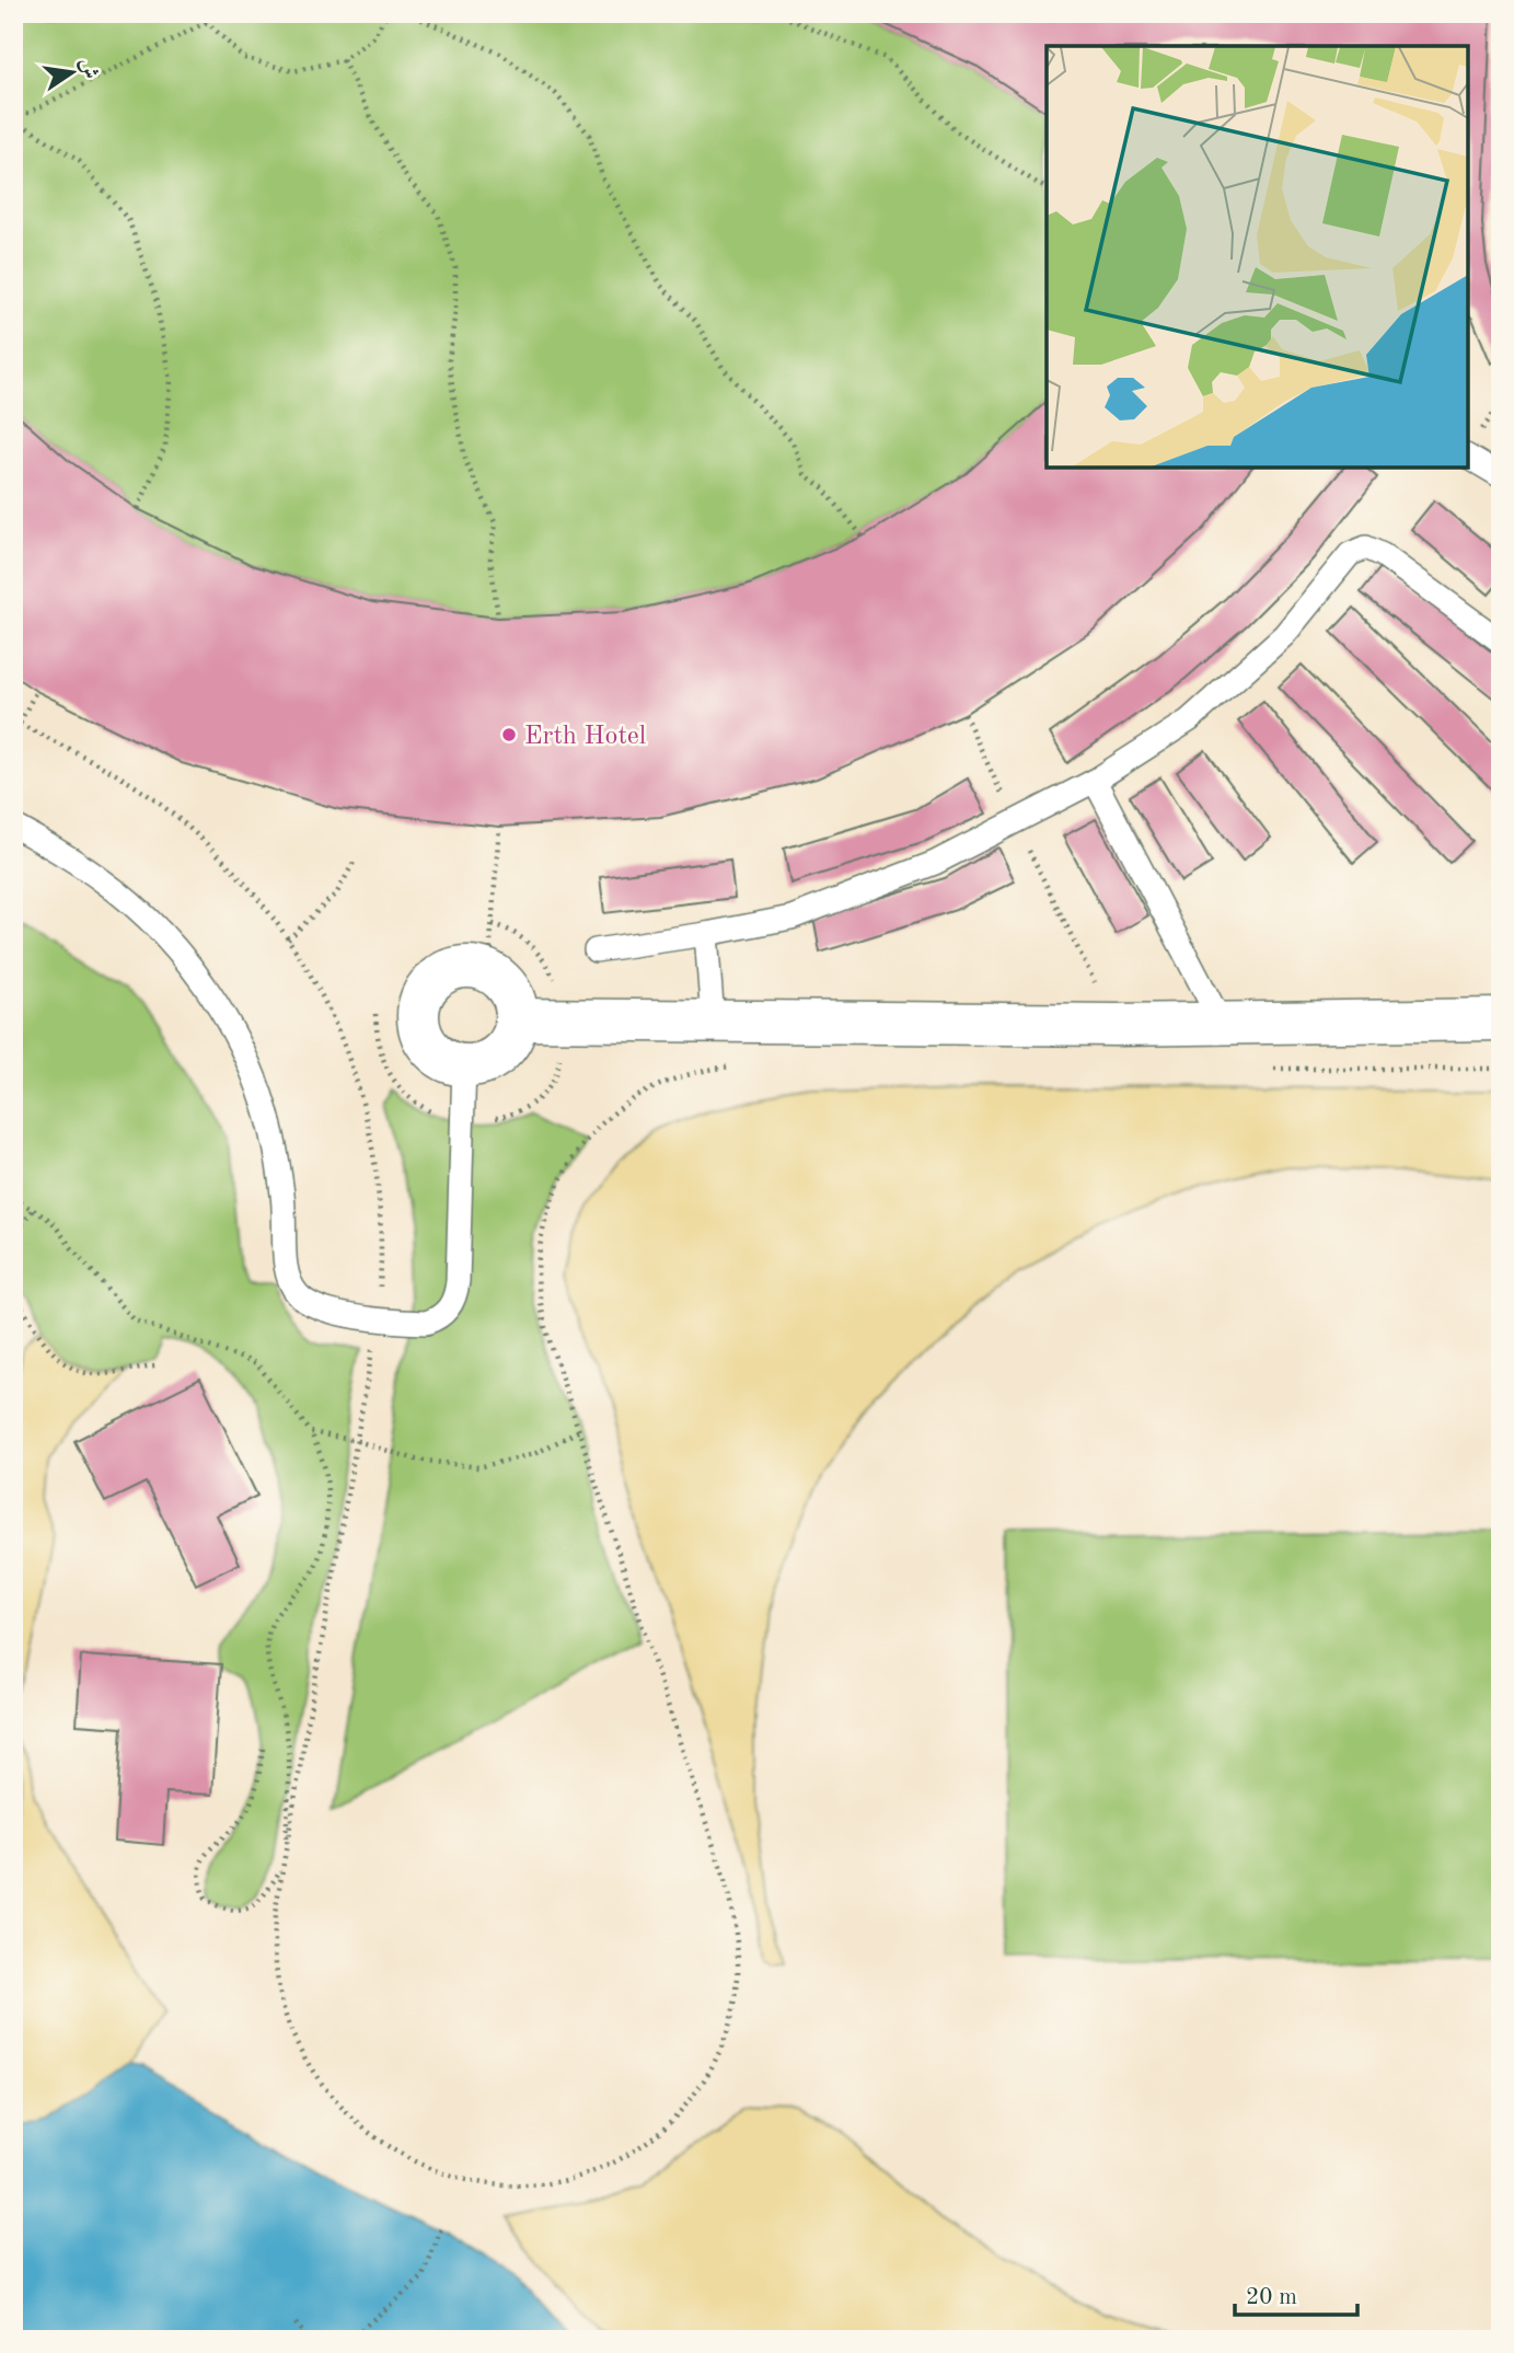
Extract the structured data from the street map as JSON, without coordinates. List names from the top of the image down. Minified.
{"places":["Erth Hotel"],"scale_bar":"20 m","north":"right"}
